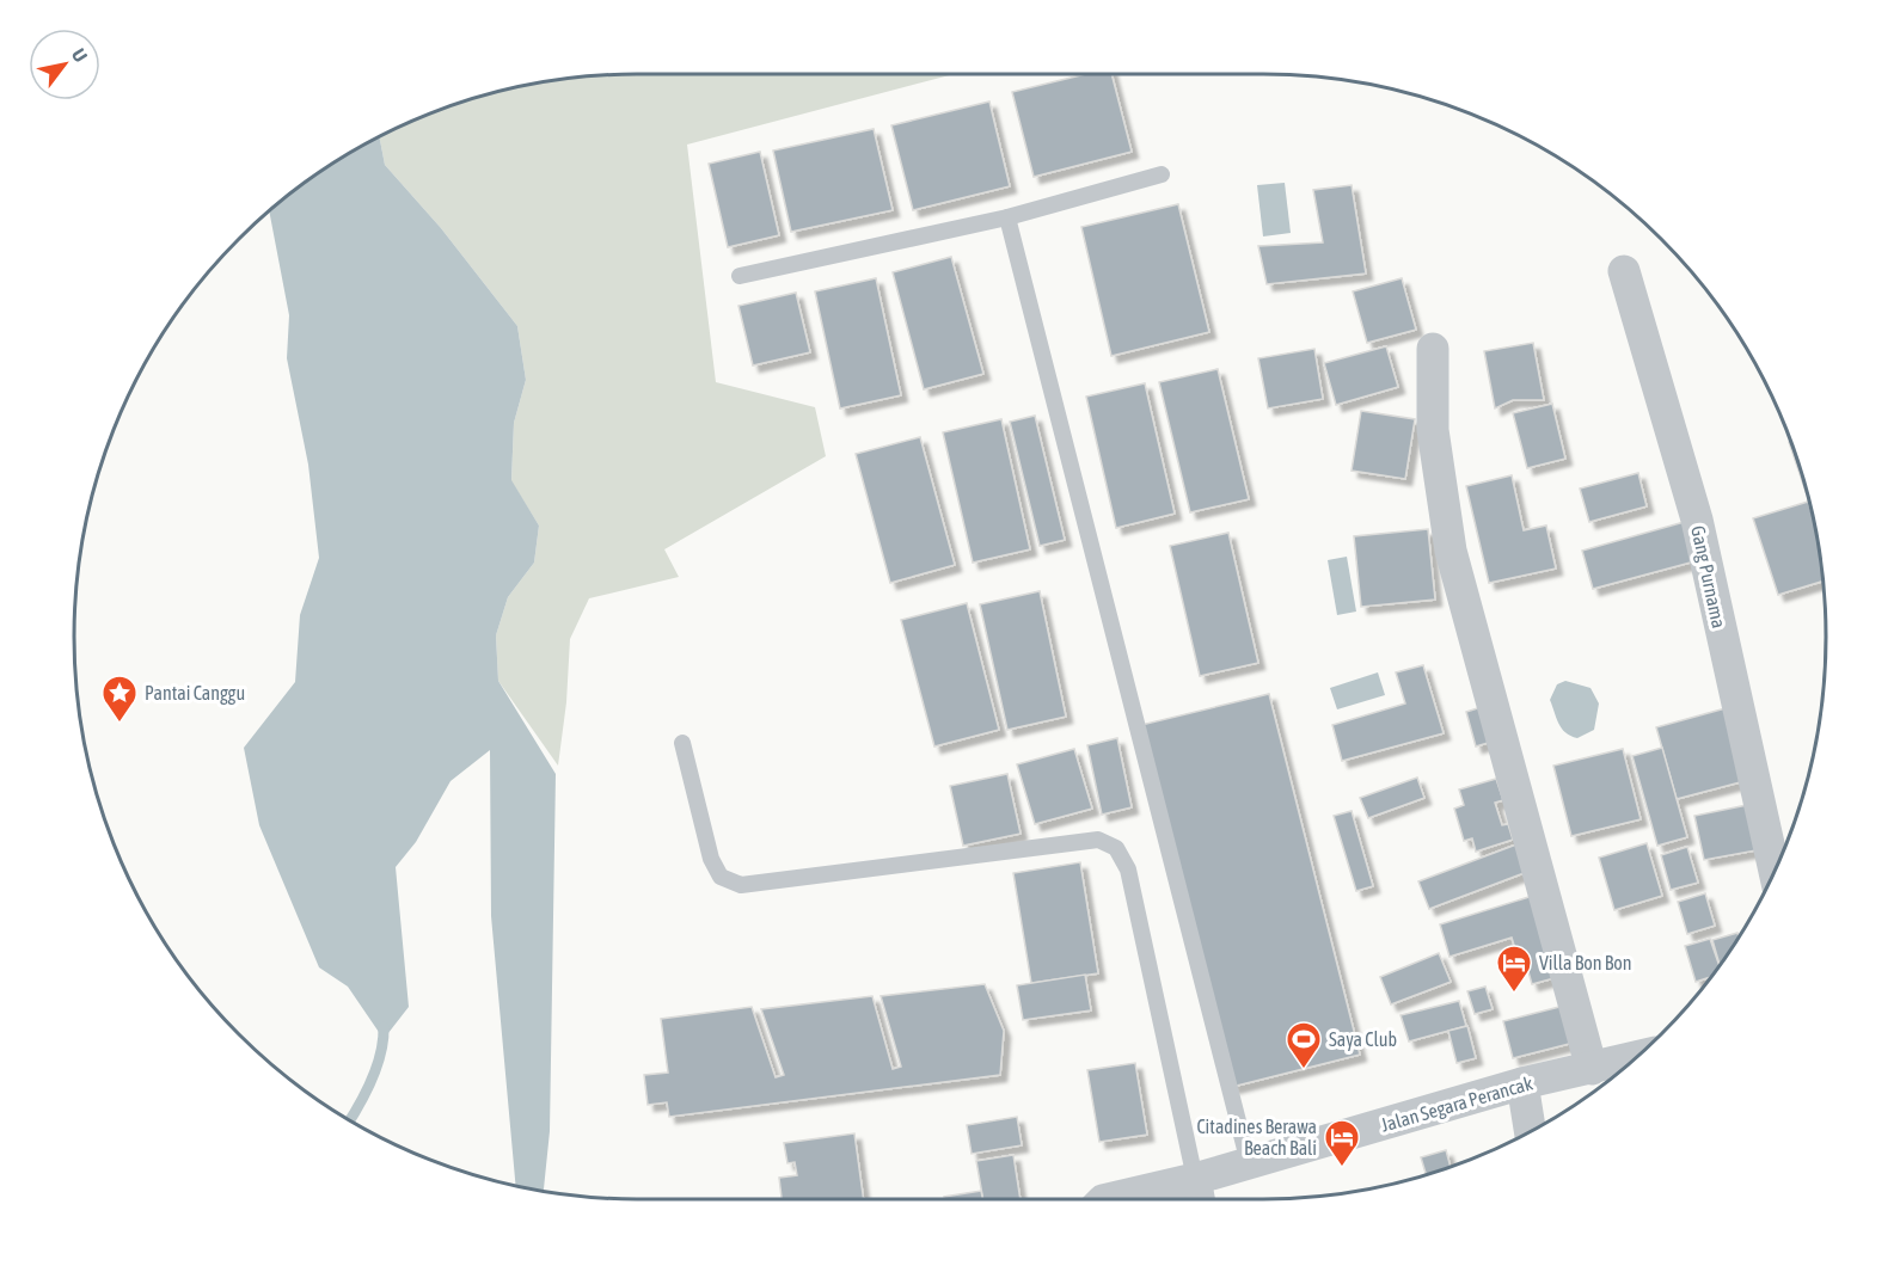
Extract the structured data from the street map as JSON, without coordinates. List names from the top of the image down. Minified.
{"streets":{"street":["Gang Purnama","Jalan Segara Perancak"]},"places":{"place":["Pantai Canggu"],"hotel":["Villa Bon Bon","Citadines Berawa Beach Bali"],"sports":["Saya Club"]},"north":"top right"}
